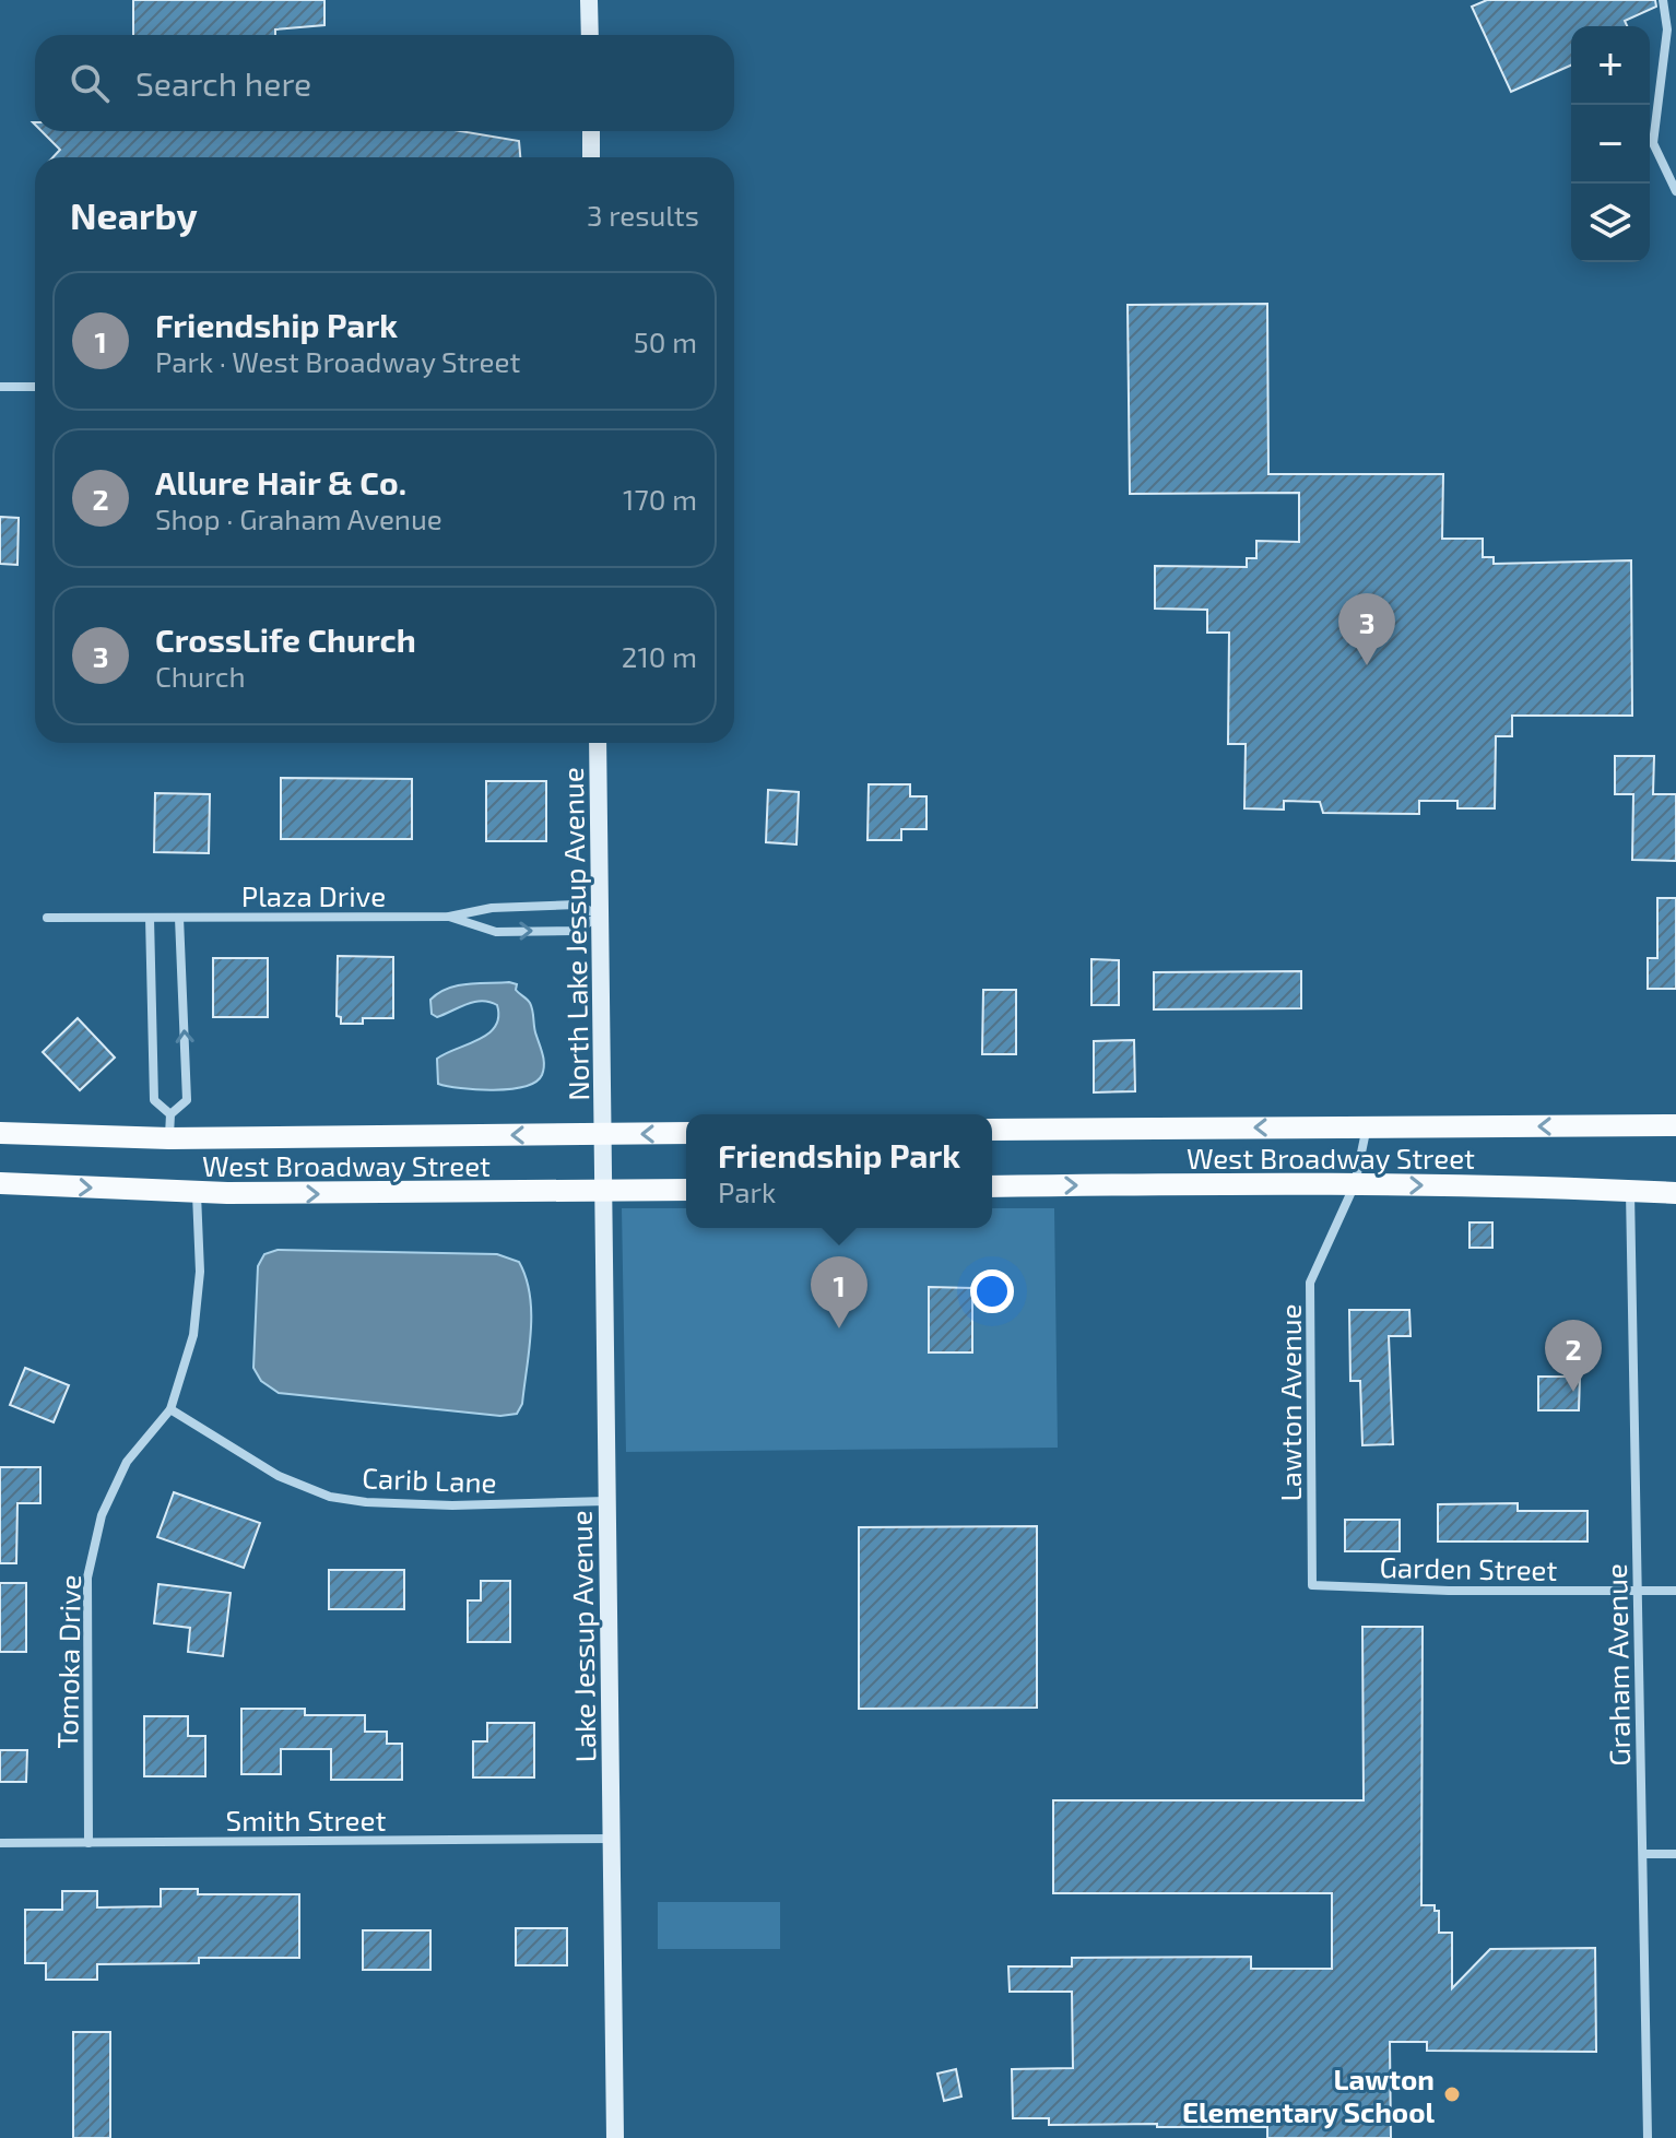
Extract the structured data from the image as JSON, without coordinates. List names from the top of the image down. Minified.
{"streets":{"main road":["West Broadway Street"],"street":["Plaza Drive","North Lake Jessup Avenue","Lawton Avenue","Carib Lane","Garden Street","Lake Jessup Avenue","Tomoka Drive","Graham Avenue","Smith Street"]},"crossings":[["Plaza Drive","North Lake Jessup Avenue"],["North Lake Jessup Avenue","West Broadway Street"],["North Lake Jessup Avenue","Lake Jessup Avenue"],["West Broadway Street","Lawton Avenue"],["West Broadway Street","Lake Jessup Avenue"],["West Broadway Street","Tomoka Drive"],["West Broadway Street","Graham Avenue"],["Lawton Avenue","Garden Street"],["Carib Lane","Lake Jessup Avenue"],["Carib Lane","Tomoka Drive"],["Garden Street","Graham Avenue"],["Lake Jessup Avenue","Smith Street"],["Tomoka Drive","Smith Street"]],"places":["Lawton Elementary School"],"page":{"map_buttons":["+","−"],"search":"Search here","heading":["Nearby","3 results"],"list":[{"mark":"1","name":"Friendship Park","note":"Park · West Broadway Street","value":"50 m"},{"mark":"2","name":"Allure Hair & Co.","note":"Shop · Graham Avenue","value":"170 m"},{"mark":"3","name":"CrossLife Church","note":"Church","value":"210 m"}],"pins":["3","1","2"],"popup":["Friendship Park","Park"]}}
